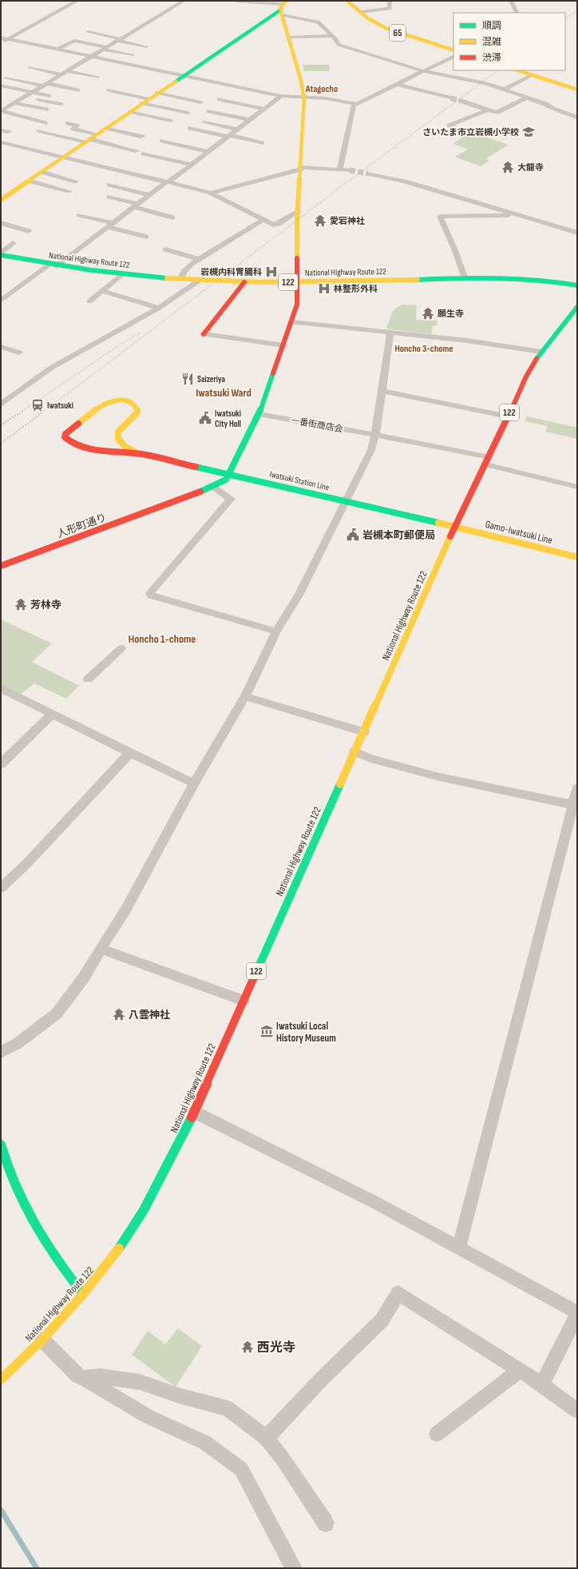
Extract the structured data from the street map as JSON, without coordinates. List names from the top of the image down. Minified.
{"streets":{"main road":["65","National Highway Route 122","122","Iwatsuki Station Line","人形町通り","Gamo-Iwatsuki Line"],"street":["一番街商店会"]},"crossings":[["National Highway Route 122","一番街商店会"],["National Highway Route 122","Iwatsuki Station Line"],["National Highway Route 122","Gamo-Iwatsuki Line"],["Iwatsuki Station Line","人形町通り"],["Iwatsuki Station Line","Gamo-Iwatsuki Line"]],"districts":["Atagocho","Honcho 3-chome","Iwatsuki Ward","Honcho 1-chome"],"places":{"school or university":["さいたま市立岩槻小学校"],"temple":["大龍寺","愛宕神社","願生寺","芳林寺","八雲神社","西光寺"],"hospital":["岩槻内科胃腸科","林整形外科"],"restaurant":["Saizeriya"],"station":["Iwatsuki"],"public building":["Iwatsuki City Holl","岩槻本町郵便局"],"museum":["Iwatsuki Local History Museum"]},"legend":["順調","混雑","渋滞"]}
